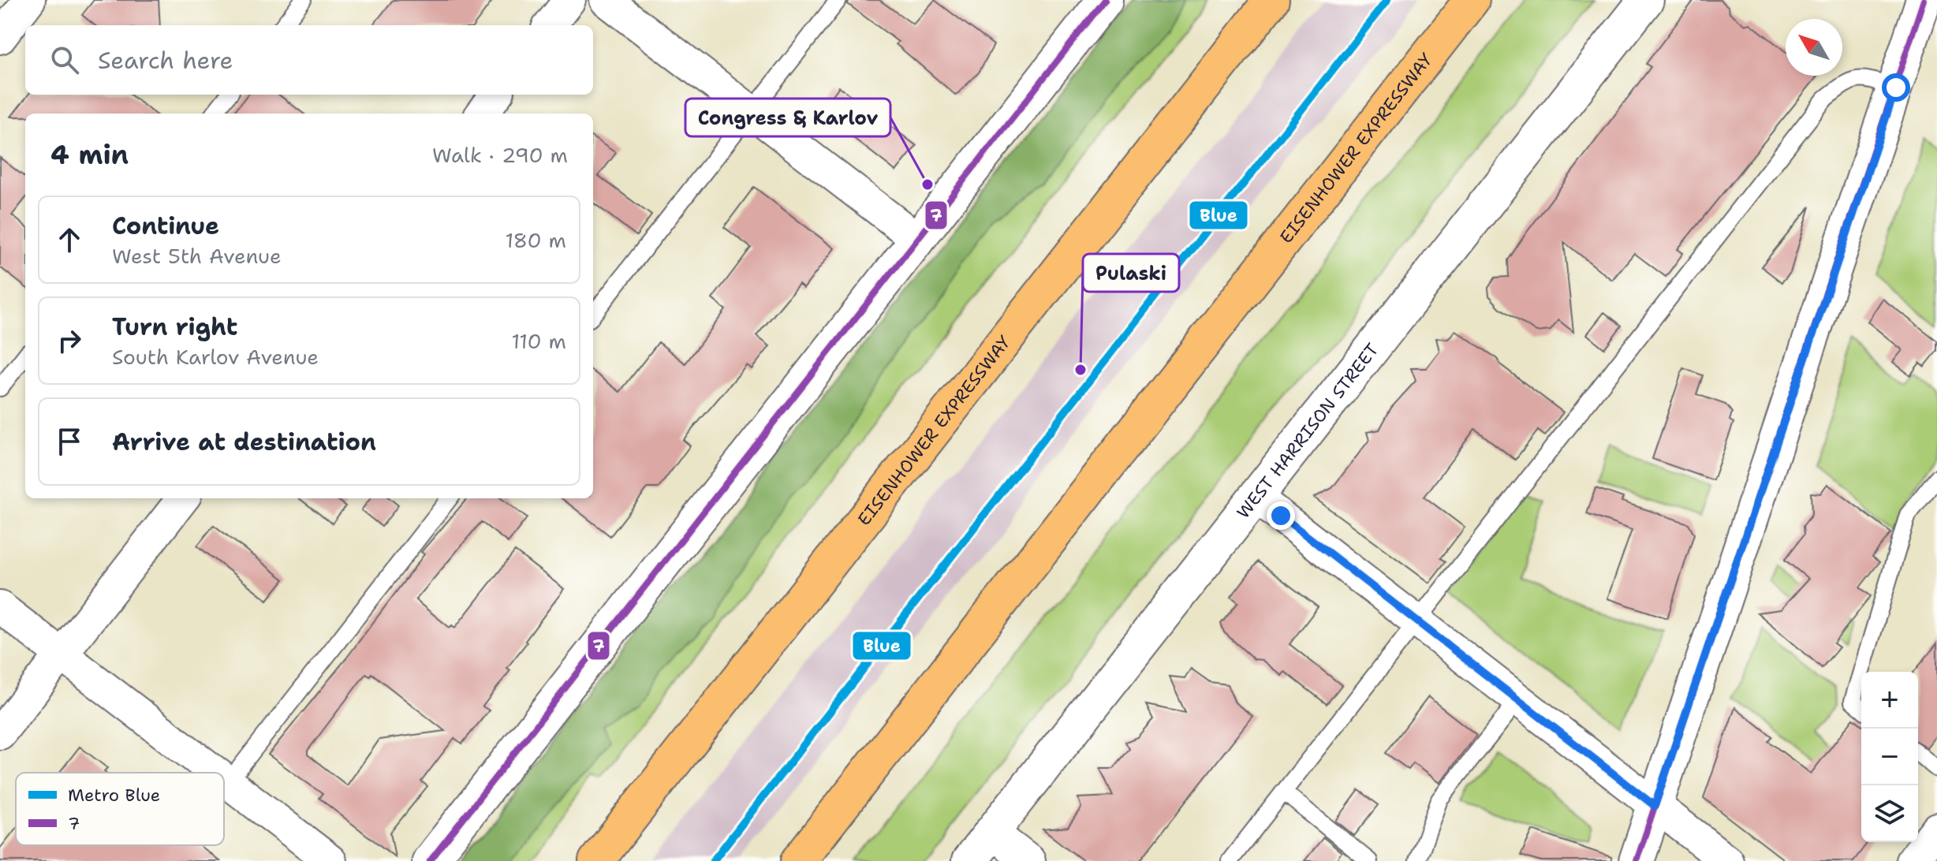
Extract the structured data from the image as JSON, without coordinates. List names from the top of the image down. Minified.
{"streets":{"highway":["EISENHOWER EXPRESSWAY"],"street":["WEST HARRISON STREET"]},"places":["Congress & Karlov","Pulaski"],"lines":["metro line Blue","transit line 7"],"legend":["Metro Blue","7"],"north":"top left","page":{"search":"Search here","heading":["4 min","Walk · 290 m"],"list":[["Continue","West 5th Avenue","180 m"],["Turn right","South Karlov Avenue","110 m"],"Arrive at destination"],"map_buttons":["+","−"]}}
